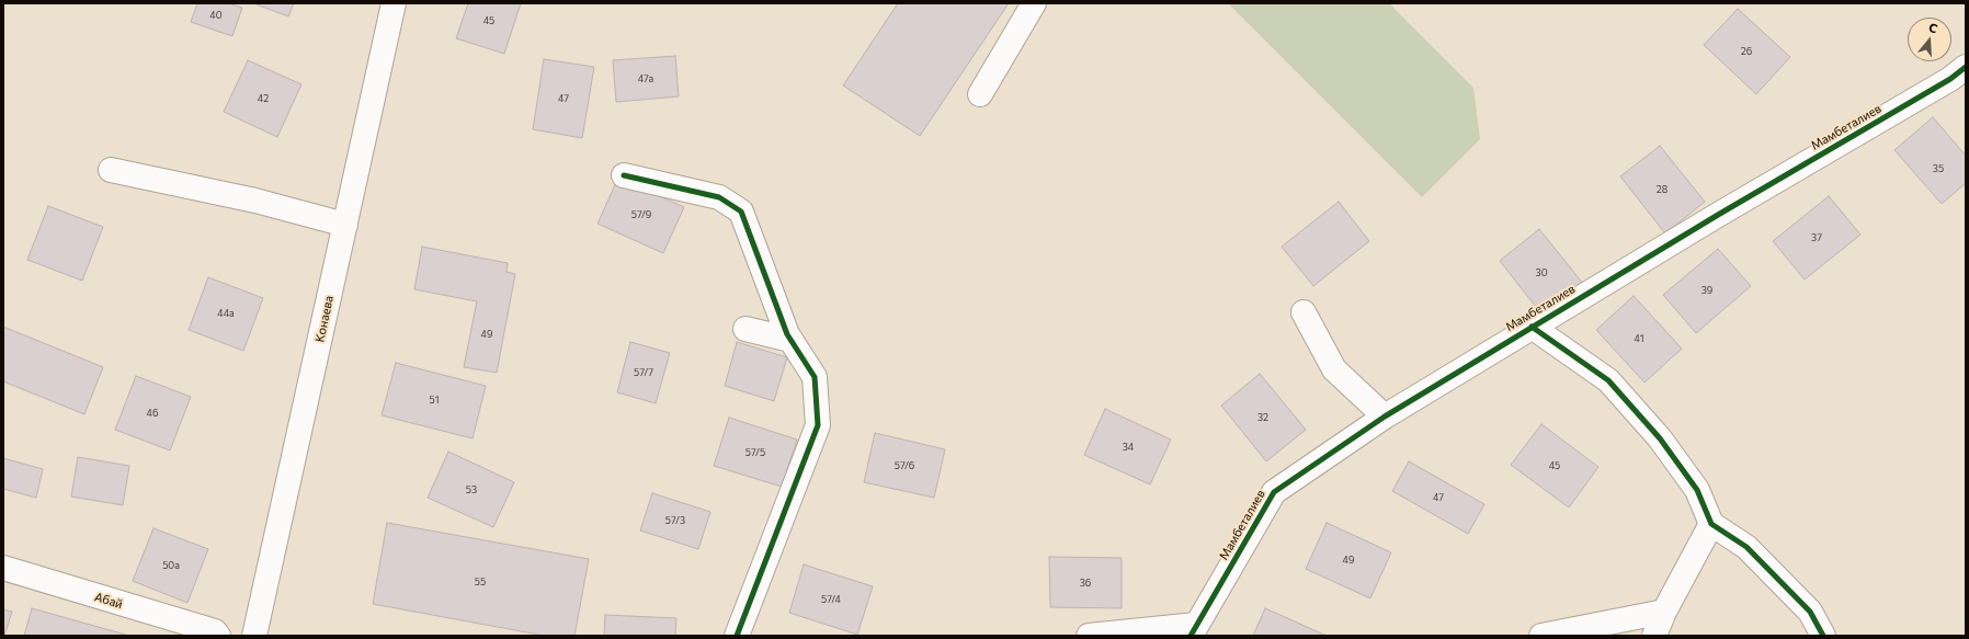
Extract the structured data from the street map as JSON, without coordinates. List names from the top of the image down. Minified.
{"streets":{"street":["Мамбеталиев","Конаева","Абай"]},"house_numbers":["40","45","26","47а","42","47","35","28","57/9","37","30","39","44а","49","41","57/7","51","46","32","34","57/5","57/6","45","53","47","57/3","49","50а","55","36","57/4"],"north":"top"}
